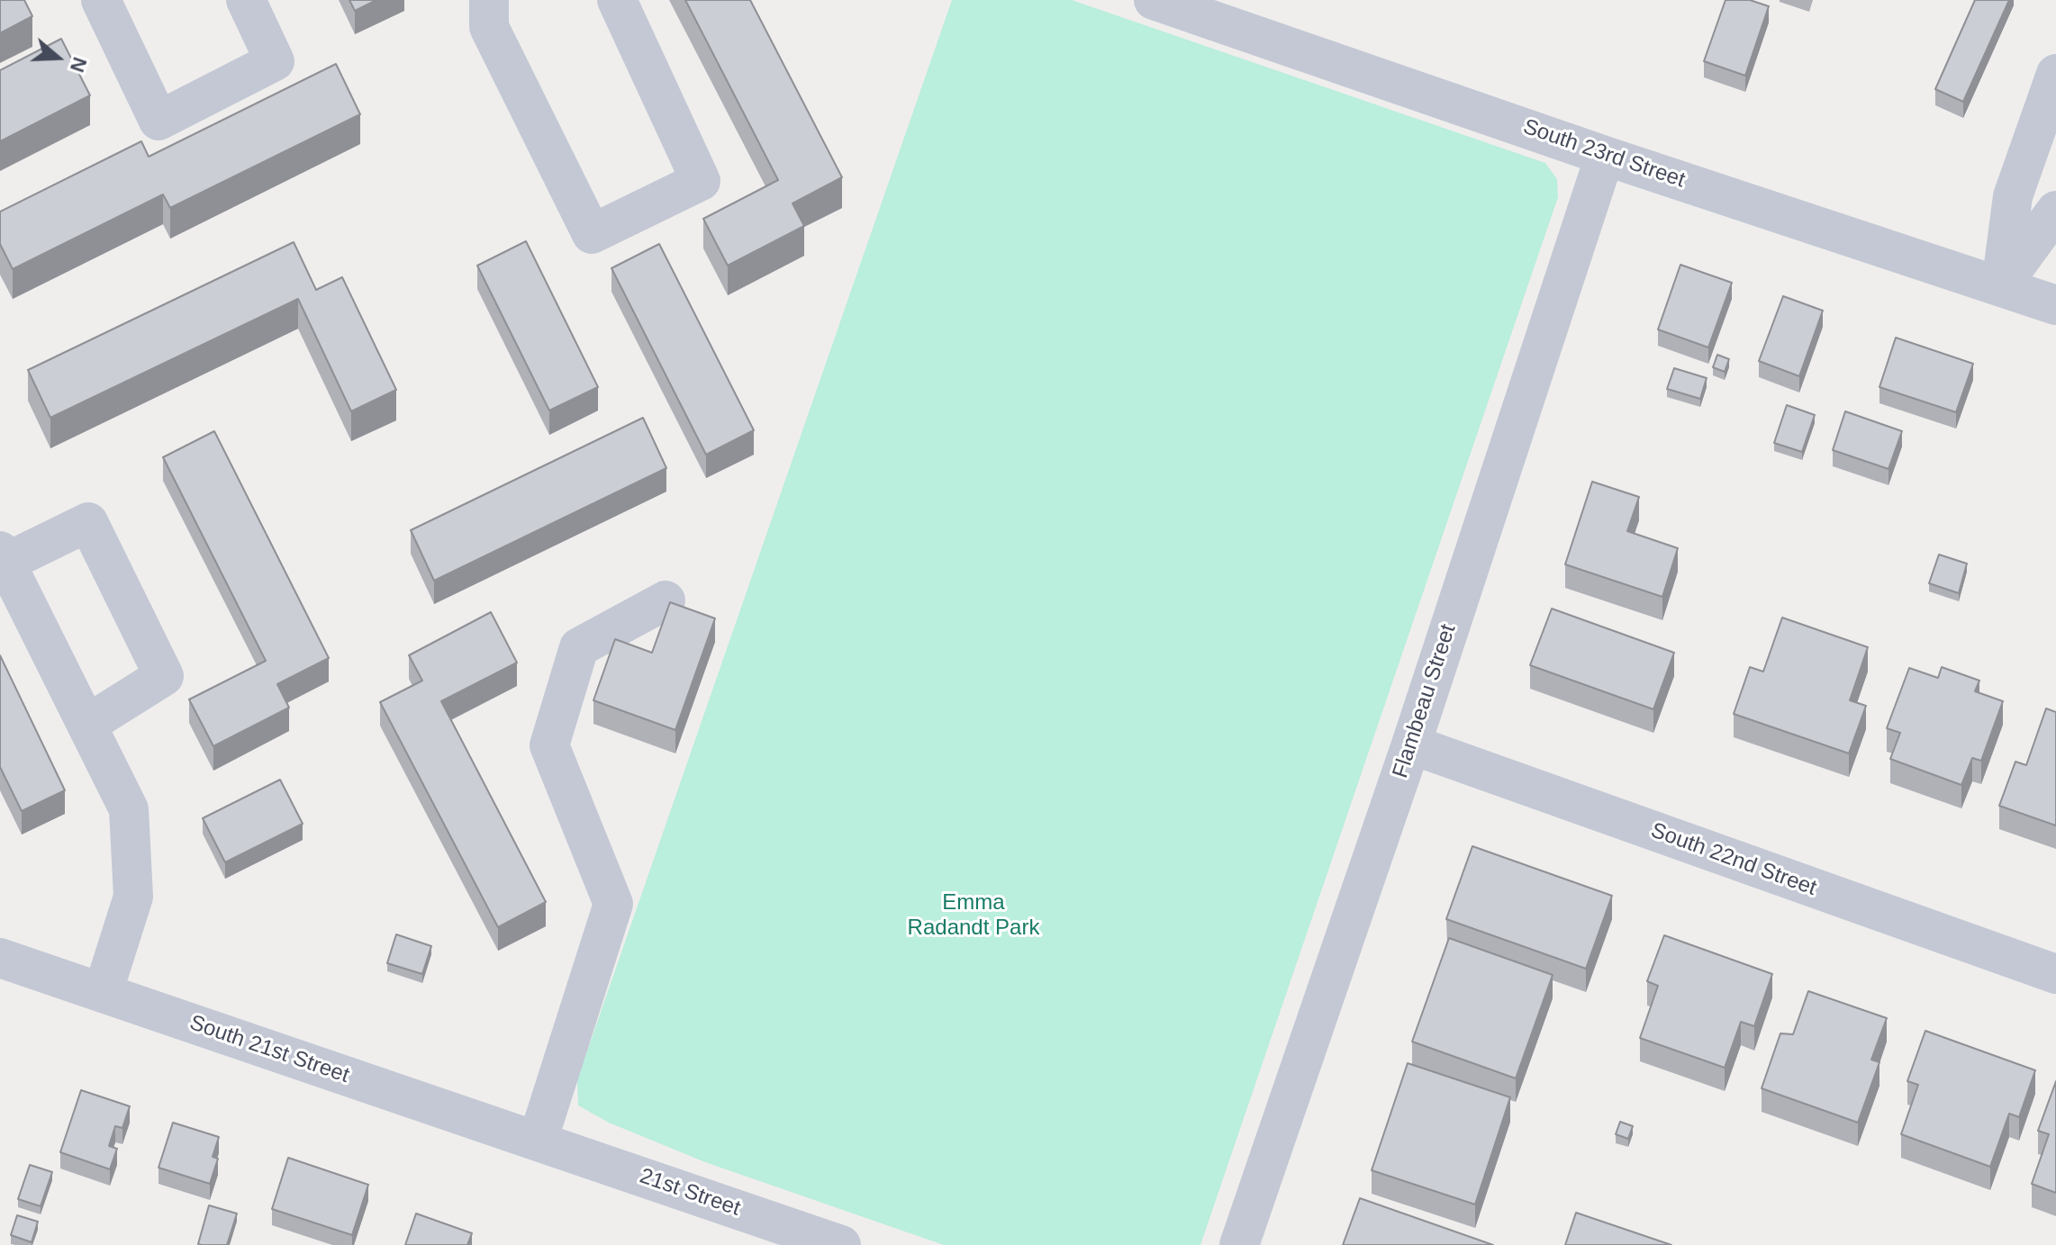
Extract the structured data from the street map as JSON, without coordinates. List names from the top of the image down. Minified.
{"streets":{"street":["South 23rd Street","Flambeau Street","South 22nd Street","South 21st Street","21st Street"]},"crossings":[["South 23rd Street","Flambeau Street"],["Flambeau Street","South 22nd Street"],["South 21st Street","21st Street"]],"parks":["Emma Radandt Park"],"north":"right"}
